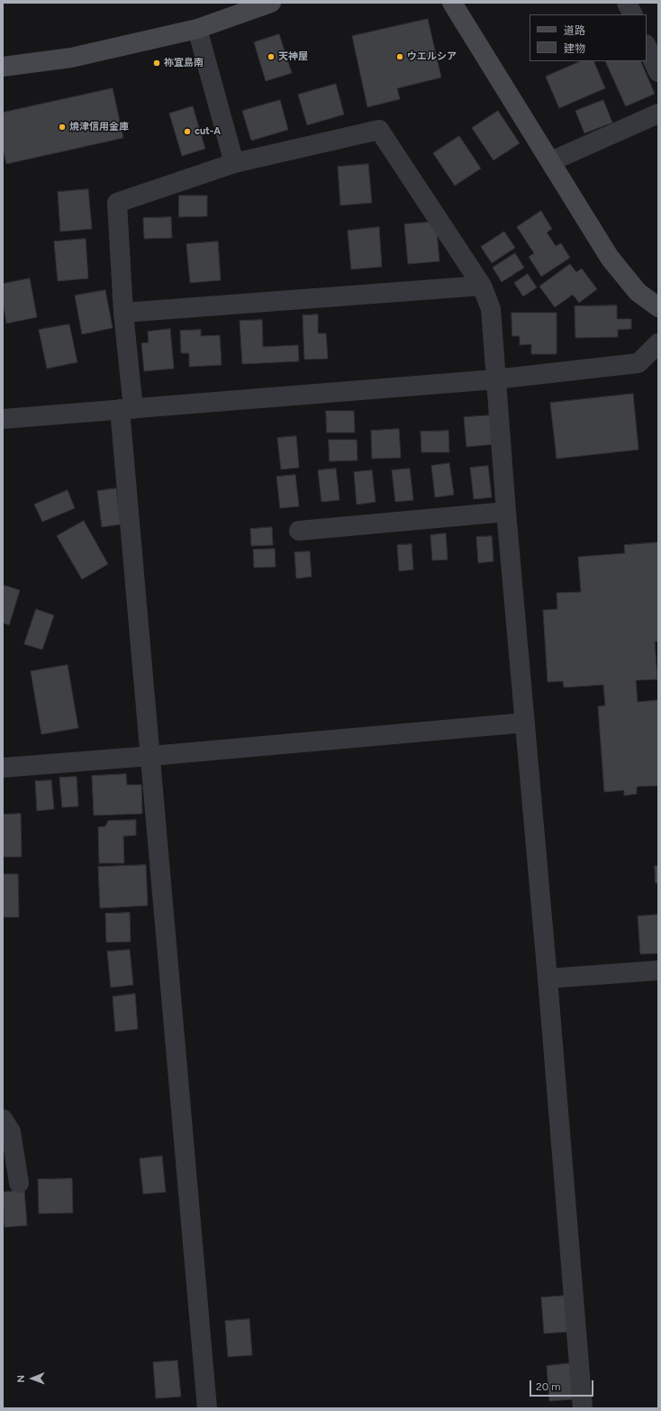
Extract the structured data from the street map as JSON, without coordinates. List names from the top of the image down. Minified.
{"places":["天神屋","ウエルシア","祢宜島南","焼津信用金庫","cut-A"],"legend":["道路","建物"],"scale_bar":"20 m","north":"left"}
